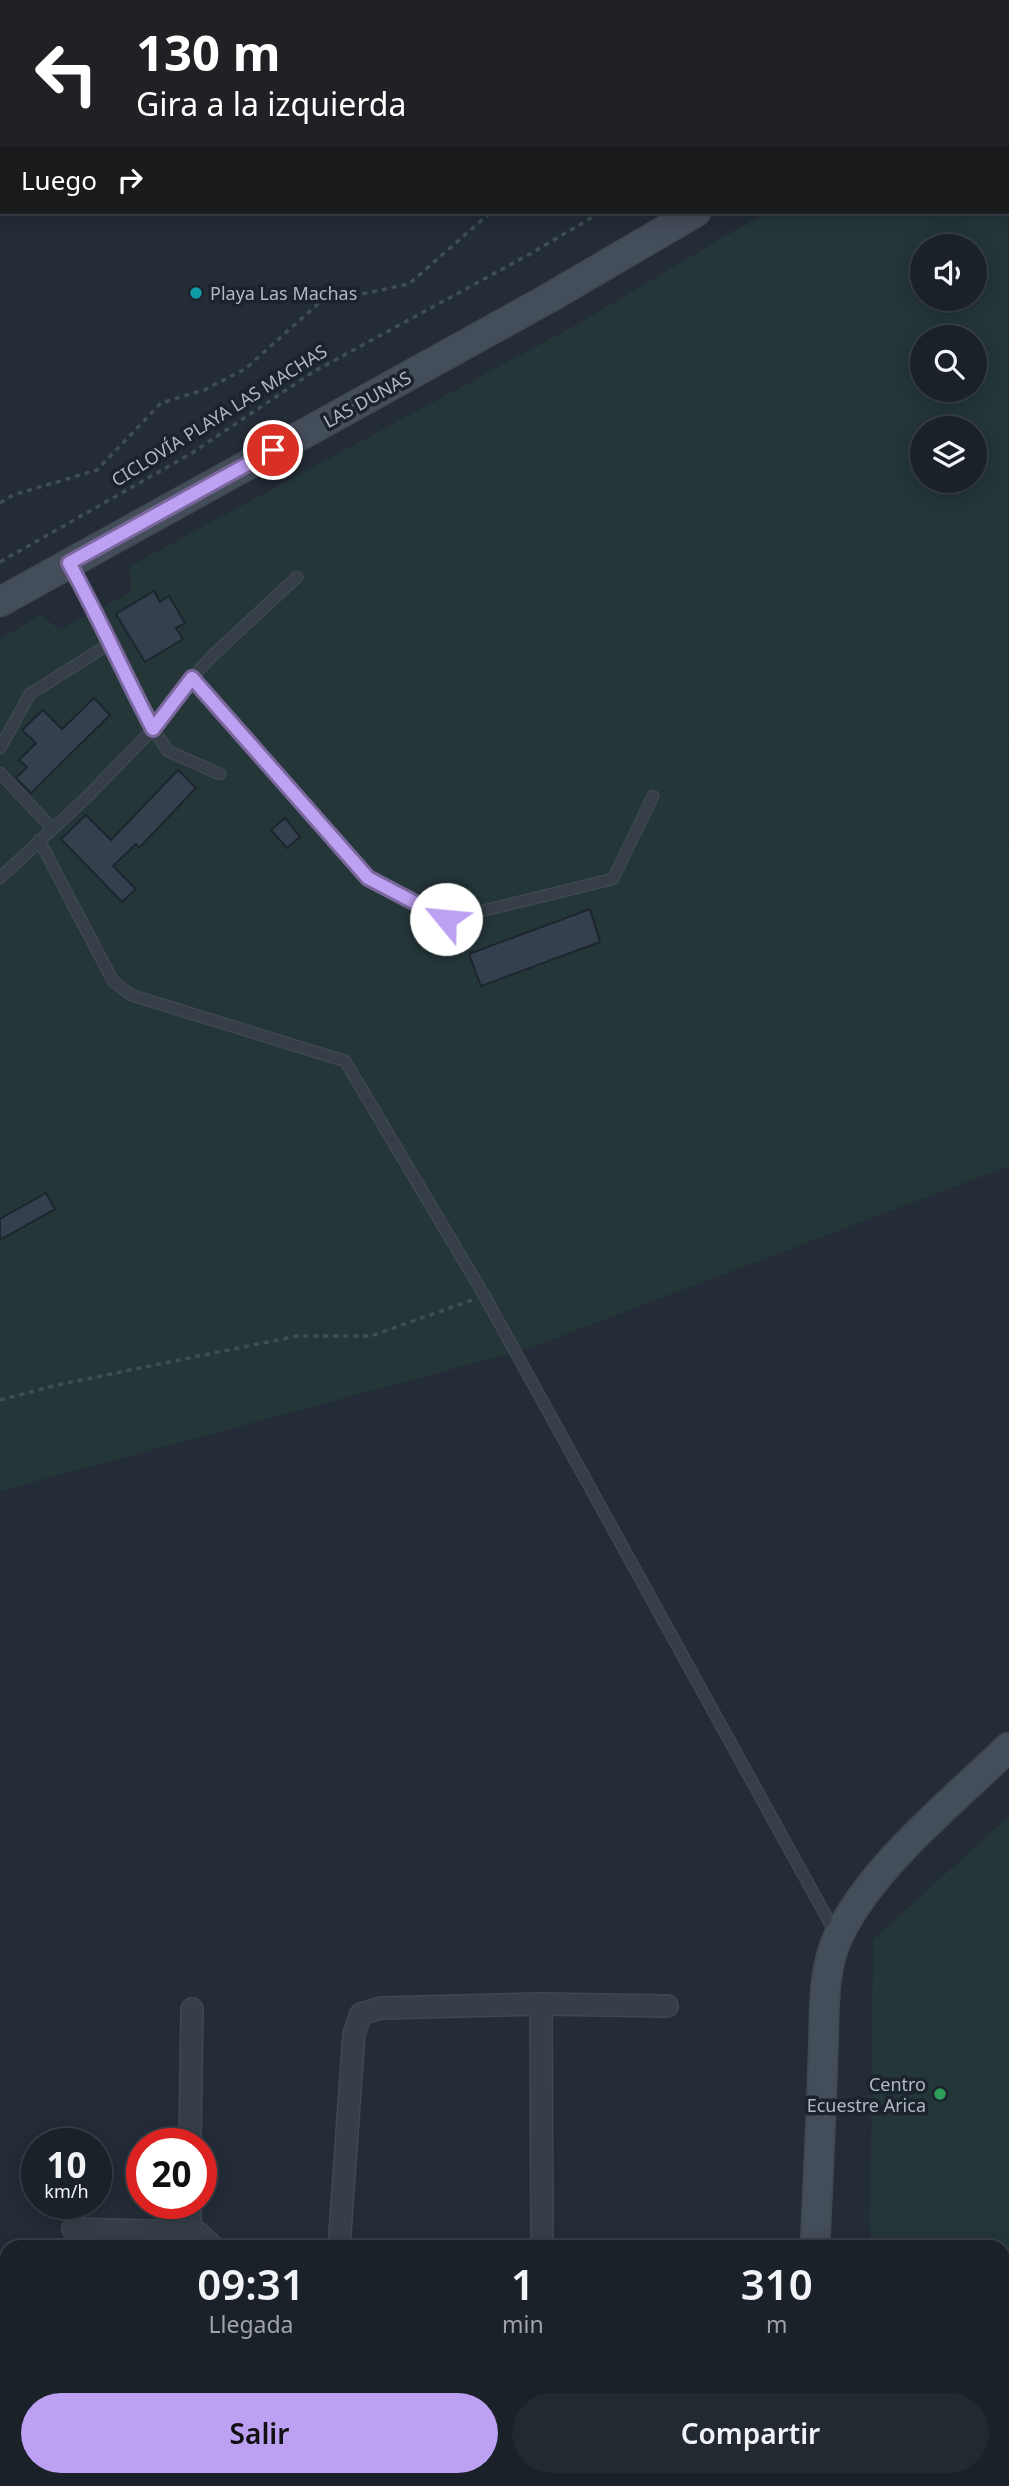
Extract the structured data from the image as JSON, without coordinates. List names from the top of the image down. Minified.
{"streets":{"main road":["LAS DUNAS"],"path":["CICLOVÍA PLAYA LAS MACHAS"]},"places":["Playa Las Machas","Centro Ecuestre Arica"],"page":{"turn":["130 m","Gira a la izquierda"],"then":"Luego","speed":"10 km/h","limit":"20","eta":["09:31","Llegada","1","min","310","m"],"buttons":["Salir","Compartir"]}}
